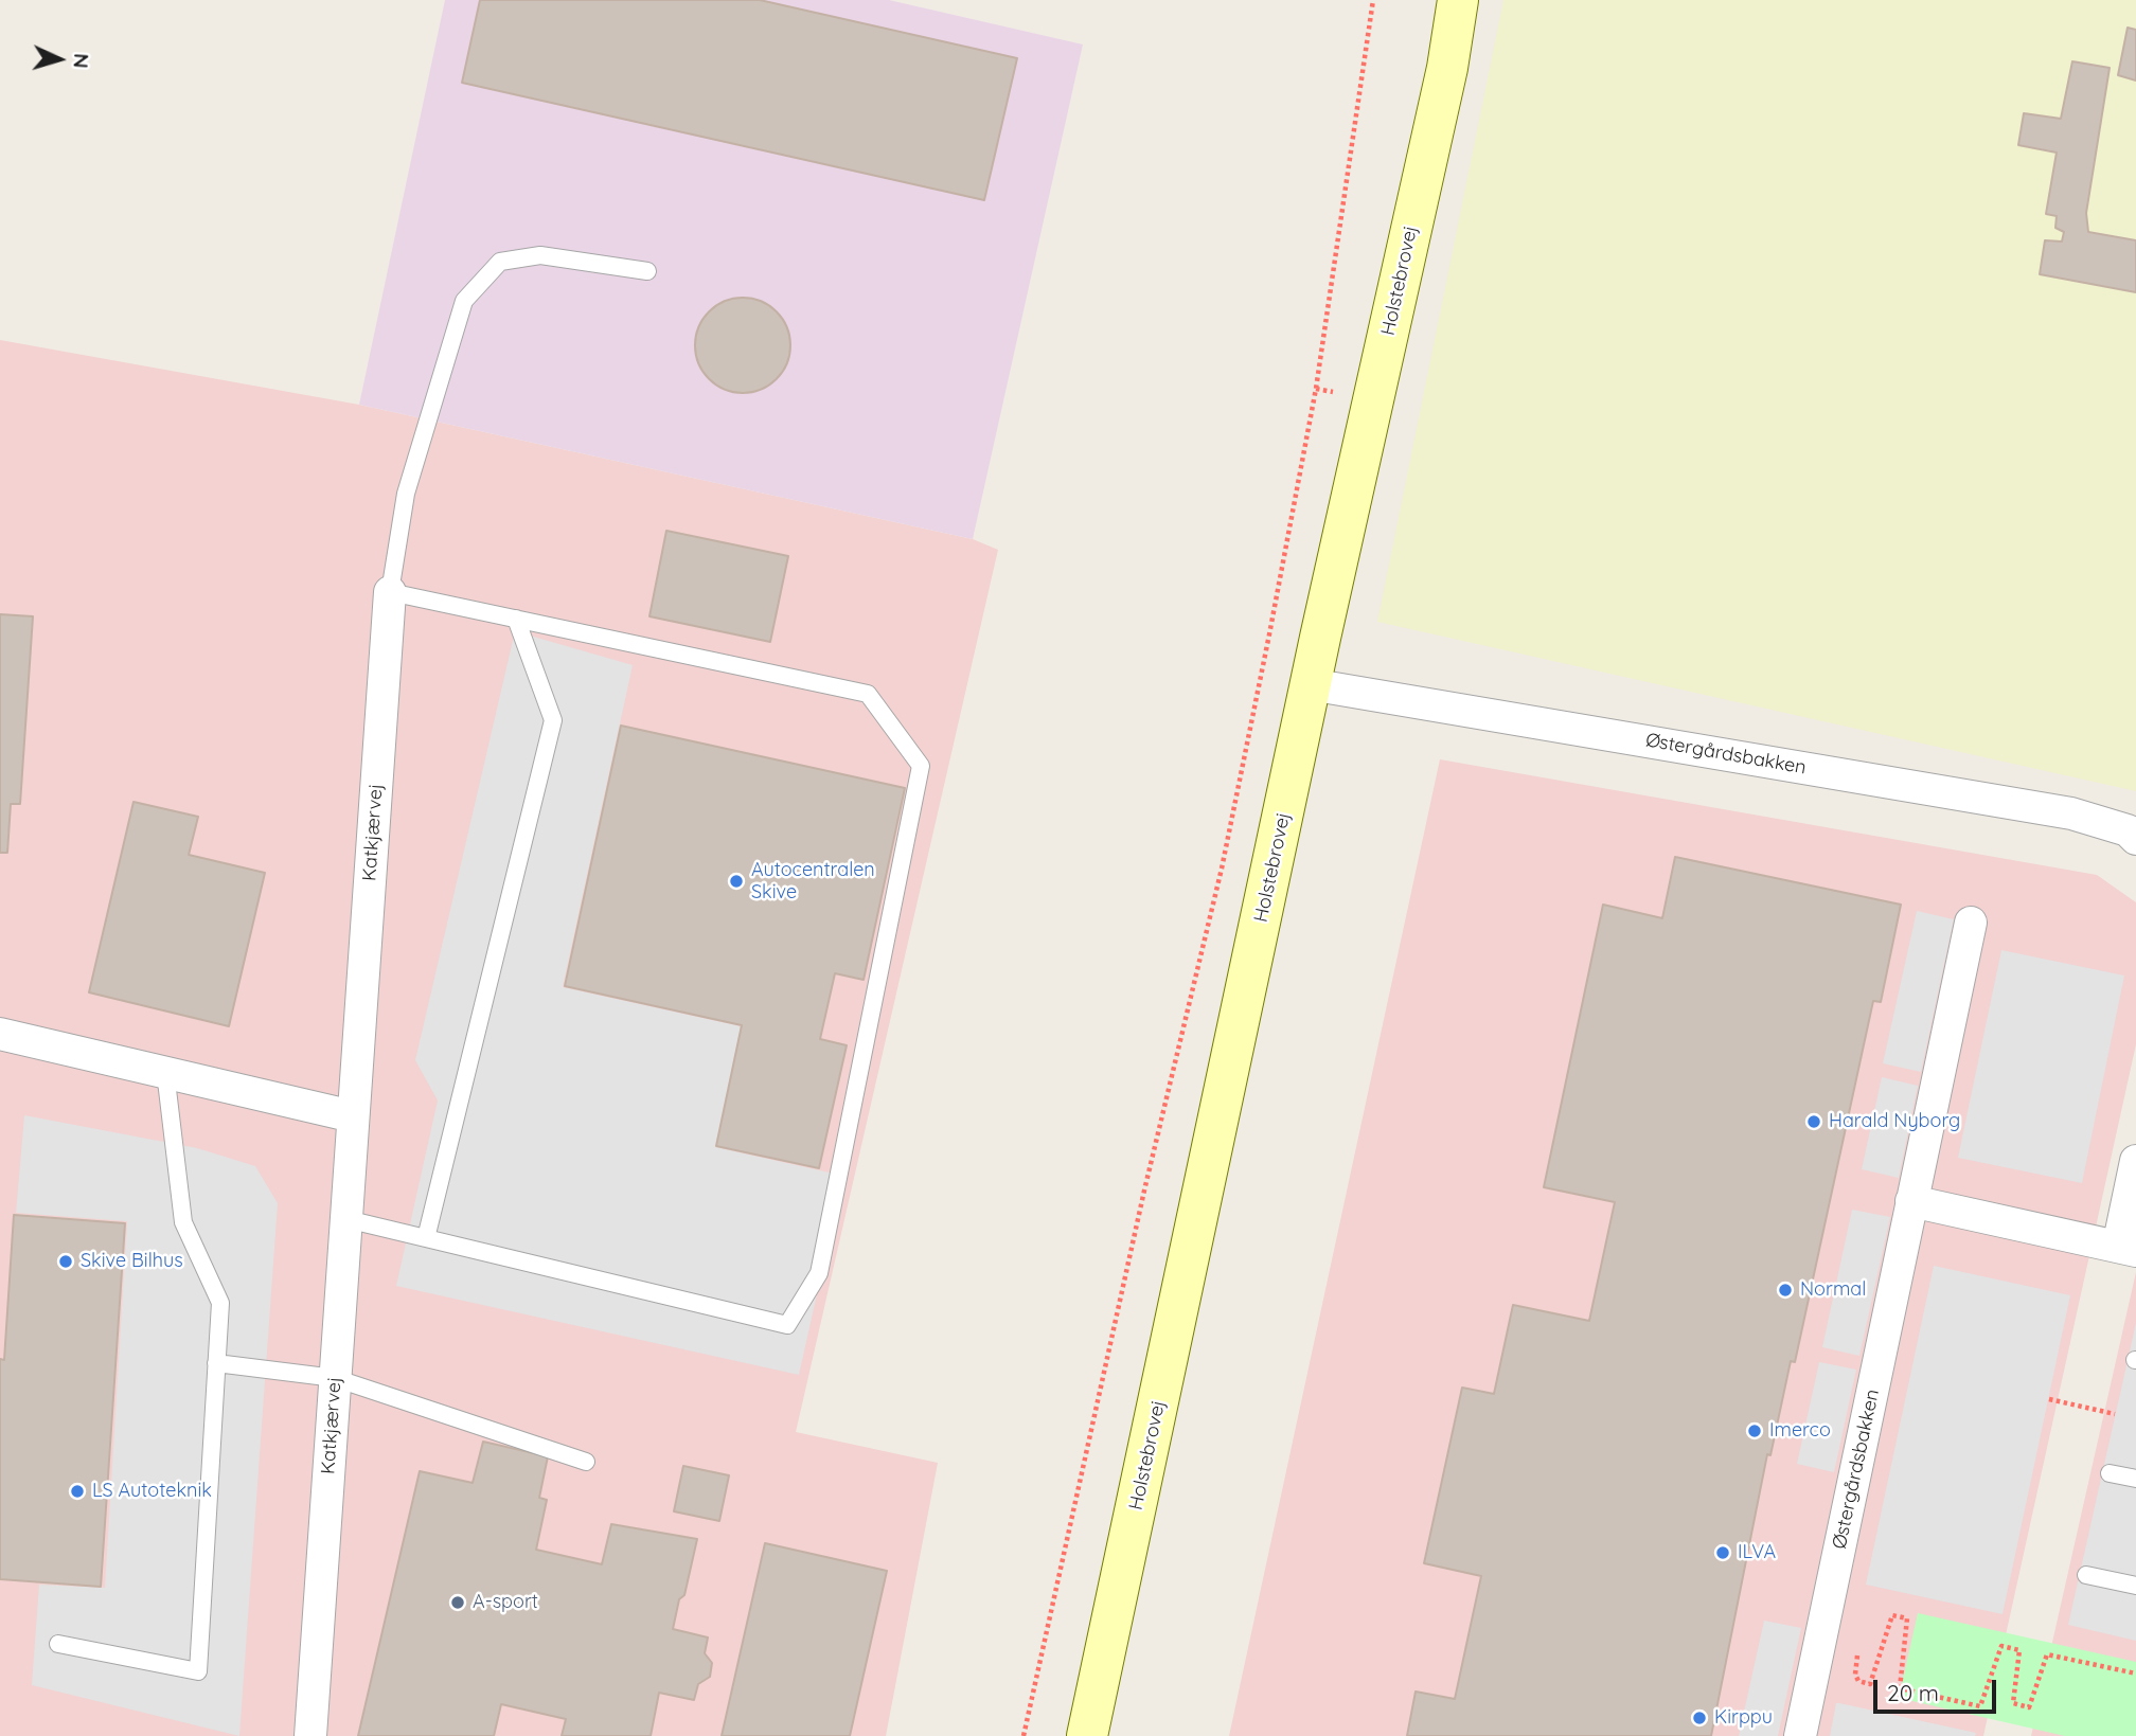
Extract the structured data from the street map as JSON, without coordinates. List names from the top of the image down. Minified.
{"streets":{"main road":["Holstebrovej"],"street":["Østergårdsbakken","Katkjærvej"]},"crossings":[["Holstebrovej","Østergårdsbakken"]],"places":["Autocentralen Skive","Harald Nyborg","Skive Bilhus","Normal","Imerco","LS Autoteknik","ILVA","A-sport","Kirppu"],"scale_bar":"20 m","north":"right"}
